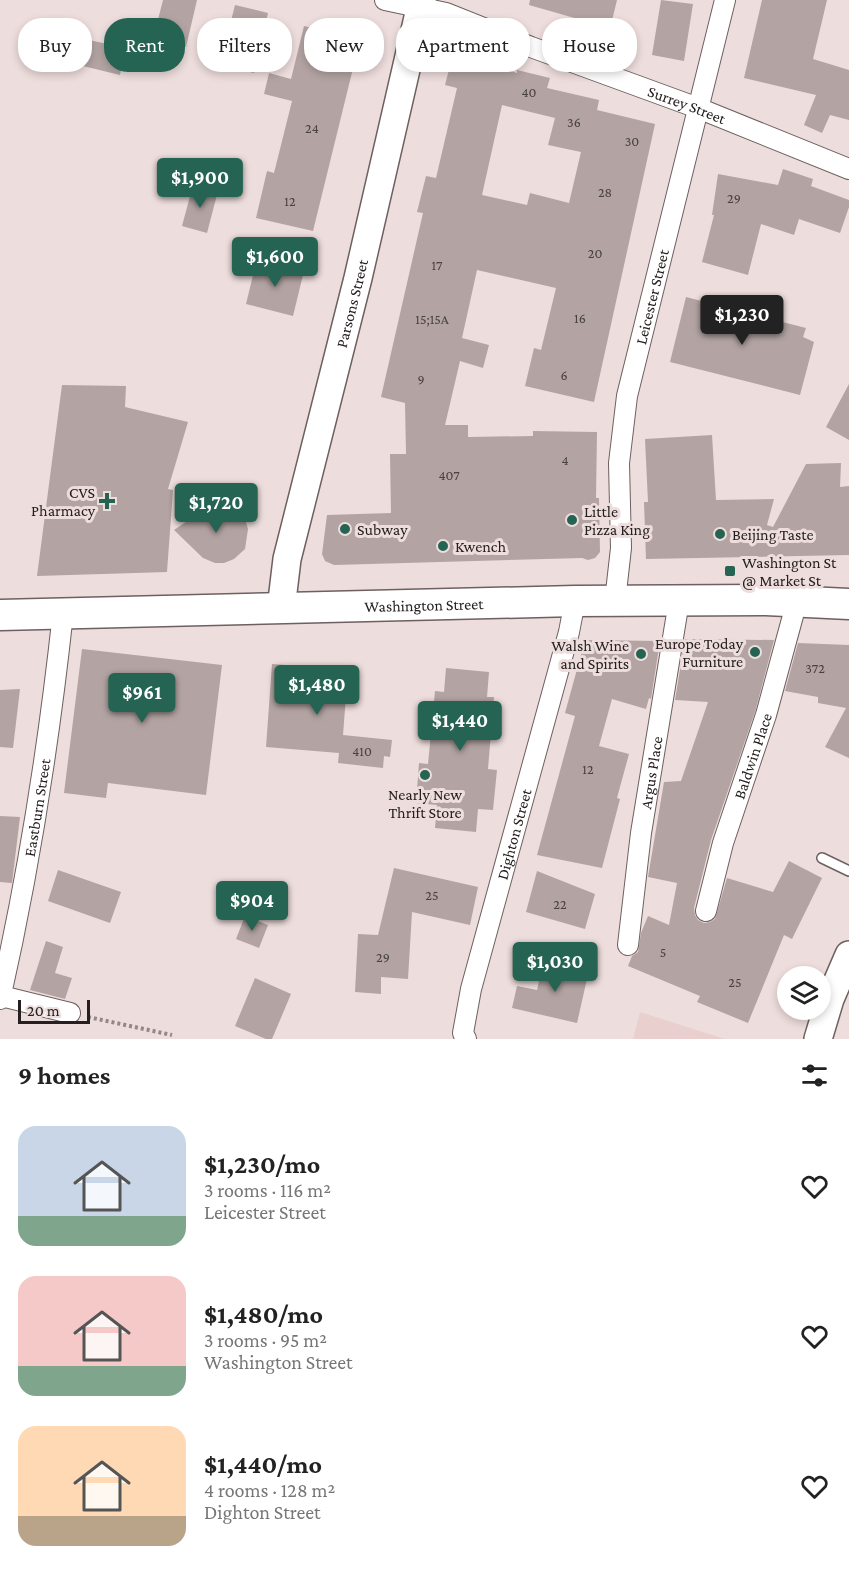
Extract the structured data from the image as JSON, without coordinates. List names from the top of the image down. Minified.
{"streets":{"main road":["Washington Street"],"street":["Surrey Street","Leicester Street","Parsons Street","Baldwin Place","Argus Place","Eastburn Street","Dighton Street"]},"crossings":[["Surrey Street","Leicester Street"],["Surrey Street","Parsons Street"],["Leicester Street","Washington Street"],["Parsons Street","Washington Street"],["Washington Street","Baldwin Place"],["Washington Street","Argus Place"],["Washington Street","Eastburn Street"],["Washington Street","Dighton Street"]],"places":{"health":["CVS Pharmacy"],"other":["Little Pizza King","Subway","Beijing Taste","Kwench","Europe Today Furniture","Walsh Wine and Spirits","Nearly New Thrift Store"],"transit":["Washington St @ Market St"]},"house_numbers":["40","36","24","30","28","29","12","20","17","16","15;15A","6","9","4","407","372","410","12","25","22","5","29","25"],"scale_bar":"20 m","page":{"chip":["Buy","Rent","Filters","New","Apartment","House"],"price":["$1,900","$1,600","$1,230","$1,720","$1,480","$961","$1,440","$904","$1,030"],"scale":"20 m","heading":"9 homes","list":[{"name":"$1,230/mo","note":"3 rooms · 116 m² · Leicester Street"},{"name":"$1,480/mo","note":"3 rooms · 95 m² · Washington Street"},{"name":"$1,440/mo","note":"4 rooms · 128 m² · Dighton Street"}]}}
